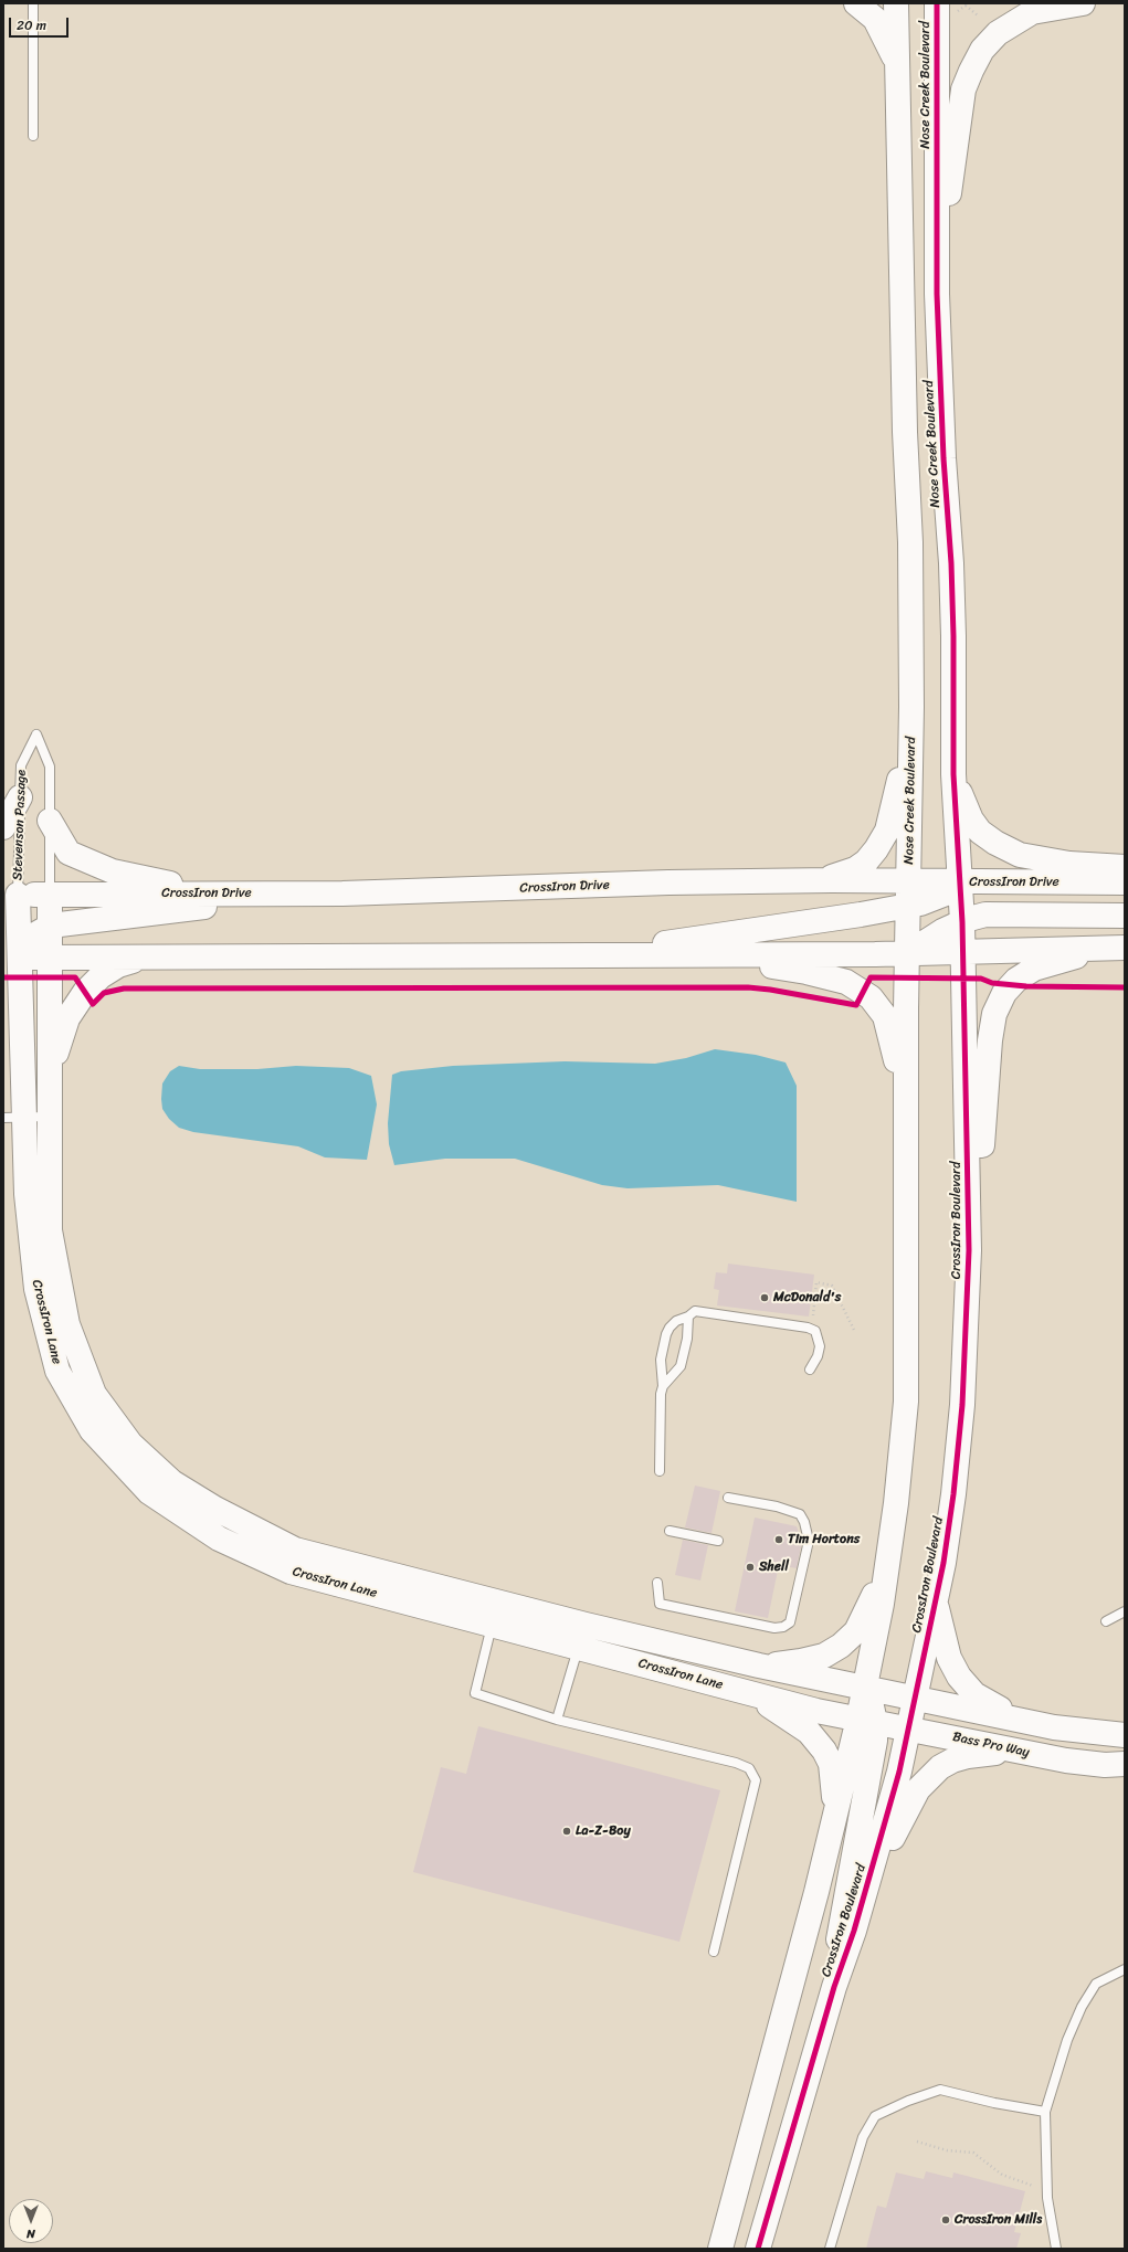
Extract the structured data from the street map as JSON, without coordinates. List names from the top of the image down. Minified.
{"streets":{"street":["Nose Creek Boulevard","Stevenson Passage","CrossIron Drive","CrossIron Boulevard","CrossIron Lane","Bass Pro Way"]},"crossings":[["Nose Creek Boulevard","CrossIron Drive"],["Nose Creek Boulevard","CrossIron Boulevard"],["Stevenson Passage","CrossIron Drive"],["Stevenson Passage","CrossIron Lane"],["CrossIron Drive","CrossIron Boulevard"],["CrossIron Boulevard","CrossIron Lane"],["CrossIron Boulevard","Bass Pro Way"],["CrossIron Lane","Bass Pro Way"]],"places":["McDonald's","Tim Hortons","Shell","La-Z-Boy","CrossIron Mills"],"scale_bar":"20 m","north":"bottom"}
